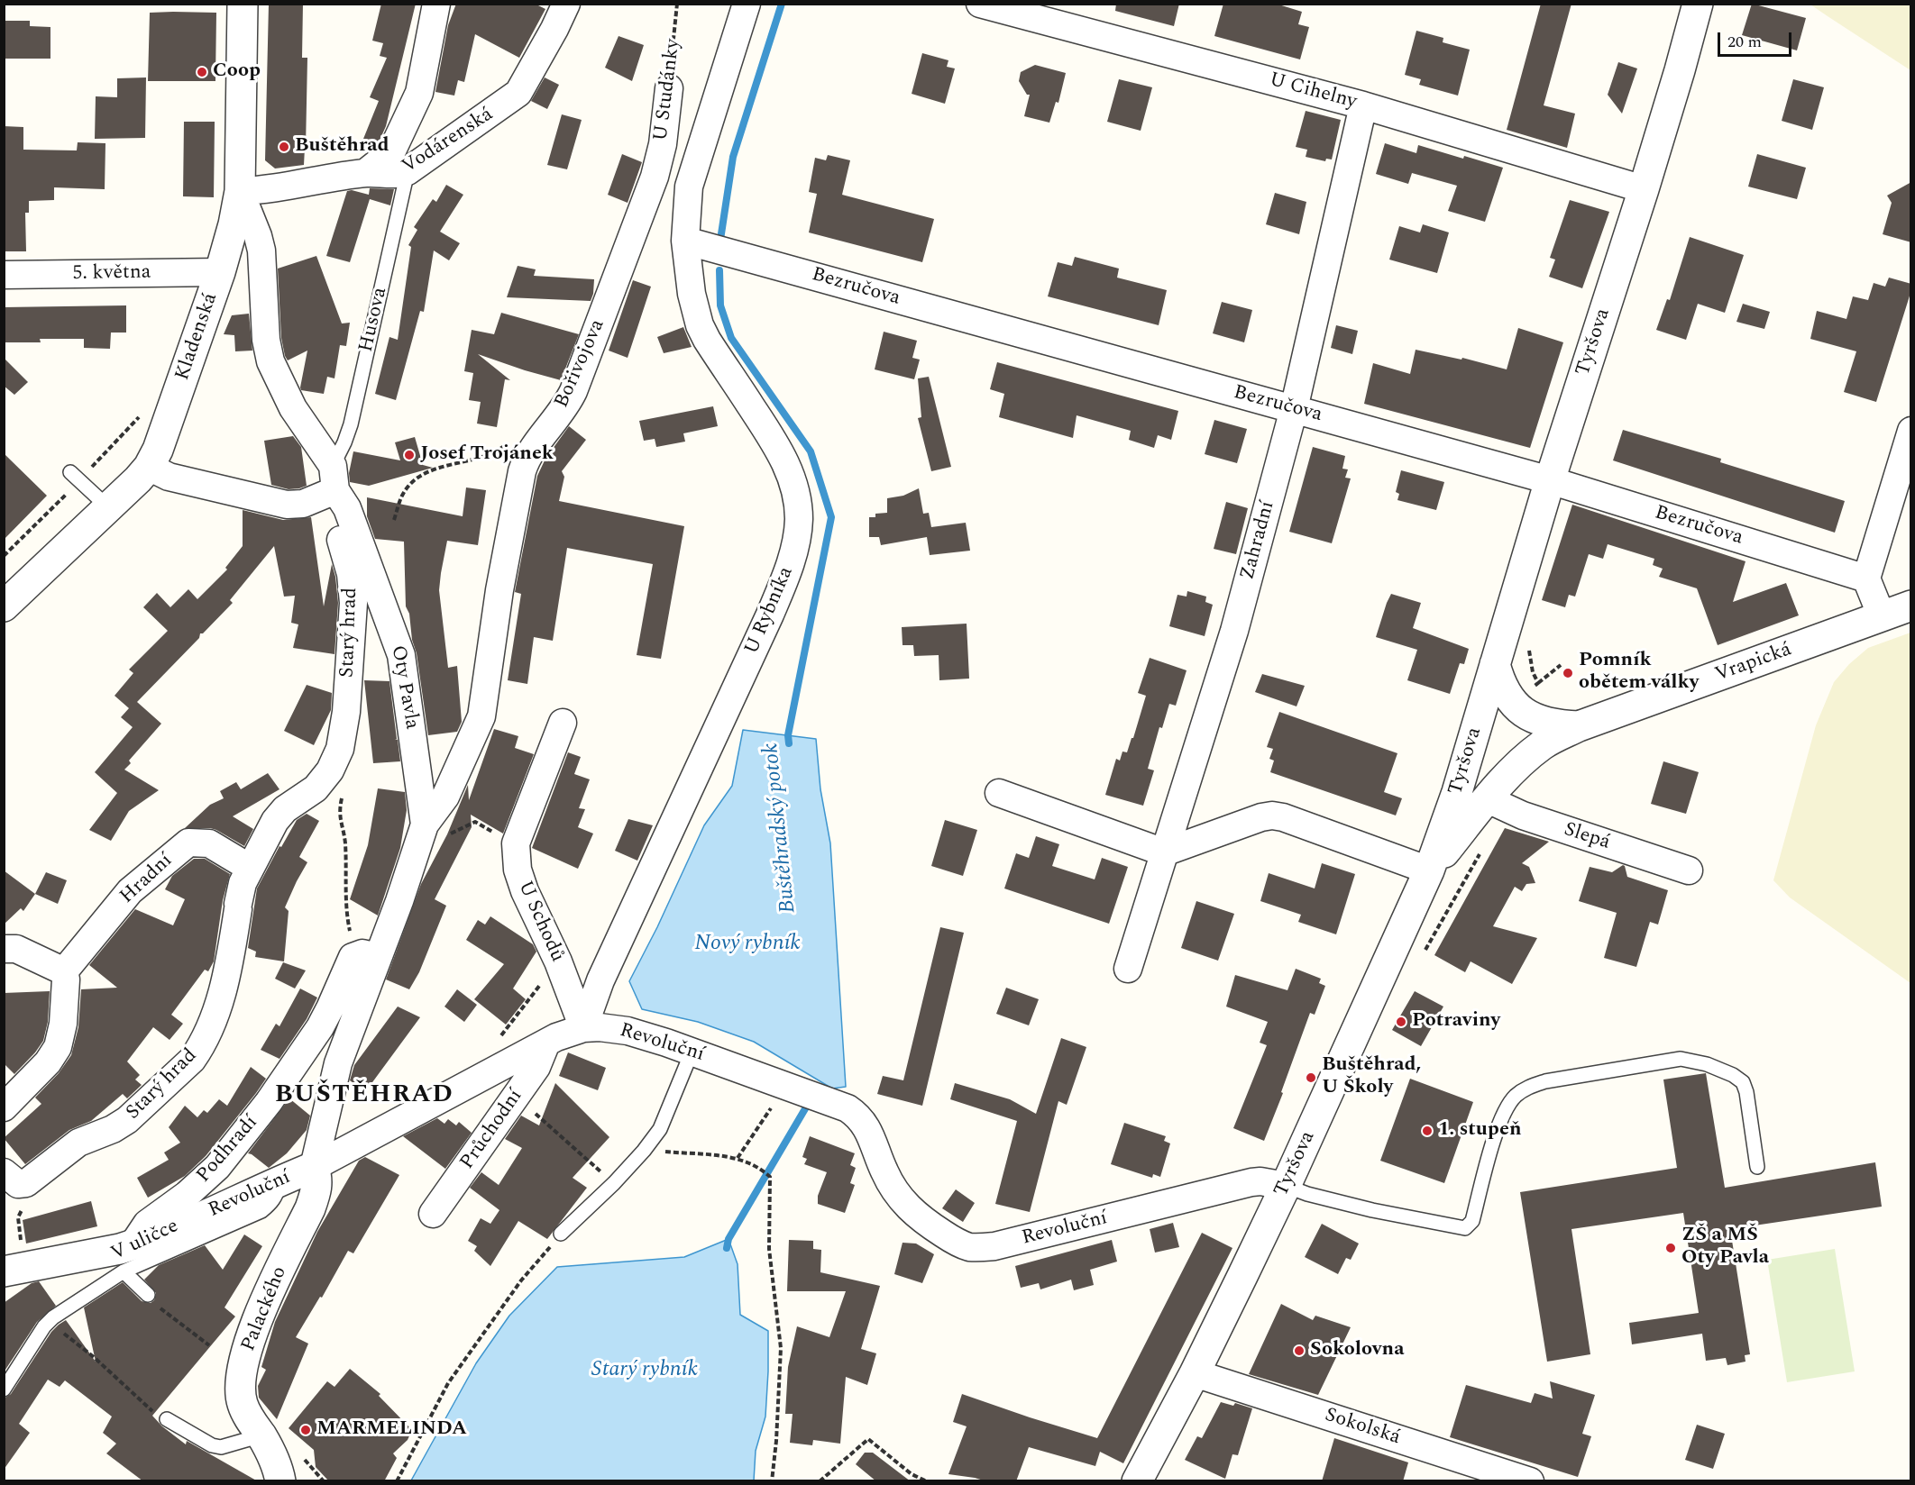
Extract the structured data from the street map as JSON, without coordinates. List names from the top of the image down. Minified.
{"streets":{"street":["U Studánky","U Cihelny","Vodárenská","5. května","Bezručova","Kladenská","Tyršova","Bořivojova","Zahradní","U Rybníka","Starý hrad","Vrapická","Oty Pavla","Slepá","Hradní","U Schodů","Revoluční","Průchodní","Podhradí","Palackého","Sokolská"],"lane":["Husova","V uličce"]},"crossings":[["U Studánky","Bořivojova"],["U Cihelny","Tyršova"],["U Cihelny","Zahradní"],["Vodárenská","Husova"],["Vodárenská","Kladenská"],["Vodárenská","Oty Pavla"],["5. května","Kladenská"],["Bezručova","Tyršova"],["Bezručova","Zahradní"],["Bezručova","U Rybníka"],["Husova","Starý hrad"],["Husova","Oty Pavla"],["Kladenská","Oty Pavla"],["Tyršova","Vrapická"],["Tyršova","Revoluční"],["Tyršova","Sokolská"],["Bořivojova","Oty Pavla"],["U Rybníka","U Schodů"],["U Rybníka","Revoluční"],["Starý hrad","Oty Pavla"],["Starý hrad","Hradní"],["Vrapická","Slepá"],["Oty Pavla","Revoluční"],["Oty Pavla","Podhradí"],["Oty Pavla","Palackého"],["U Schodů","Revoluční"],["Revoluční","Průchodní"],["Revoluční","Podhradí"],["Revoluční","V uličce"],["Revoluční","Palackého"],["Podhradí","V uličce"]],"districts":["BUŠTĚHRAD"],"water":["Buštěhradský potok","Nový rybník","Starý rybník"],"places":["Coop","Buštěhrad","Josef Trojánek","Pomník obětem války","Potraviny","Buštěhrad, U Školy","1. stupeň","ZŠ a MŠ Oty Pavla","Sokolovna","MARMELINDA"],"scale_bar":"20 m"}
